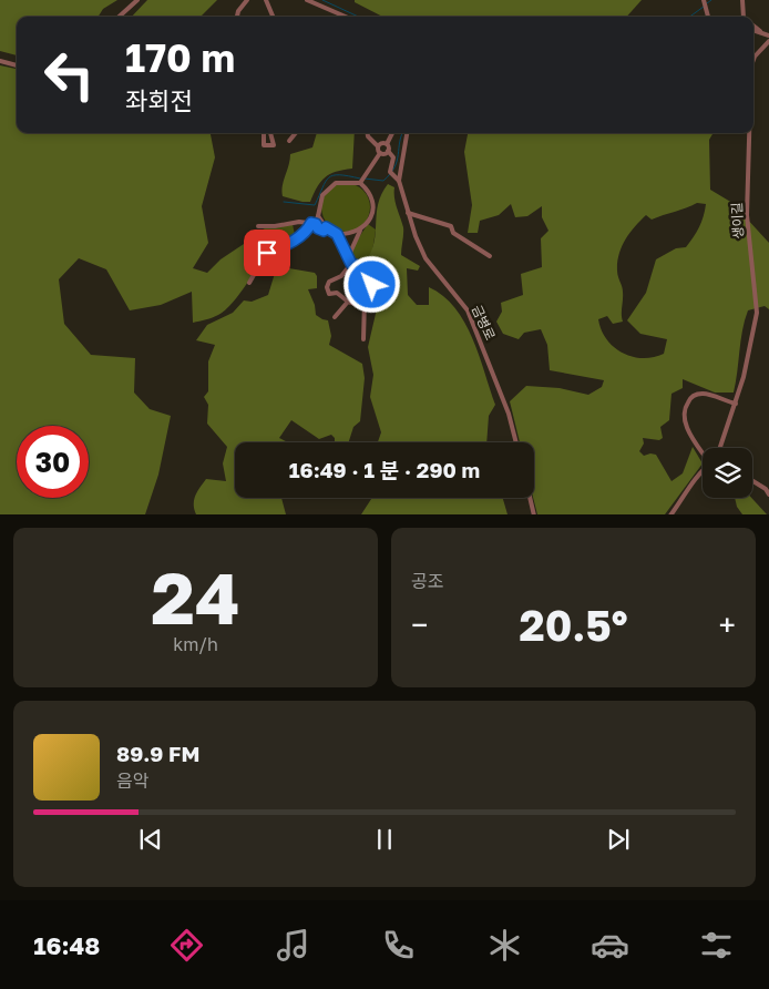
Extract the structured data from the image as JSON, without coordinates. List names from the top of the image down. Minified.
{"streets":{"street":["생이길","금병로"]},"page":{"turn":["170 m","좌회전"],"limit":"30","trip":"16:49 · 1 분 · 290 m","tile":[["24","km/h"],"공조"],"heat":["−","20.5°","+"],"song":["89.9 FM","음악"],"tabs":"16:48"}}
